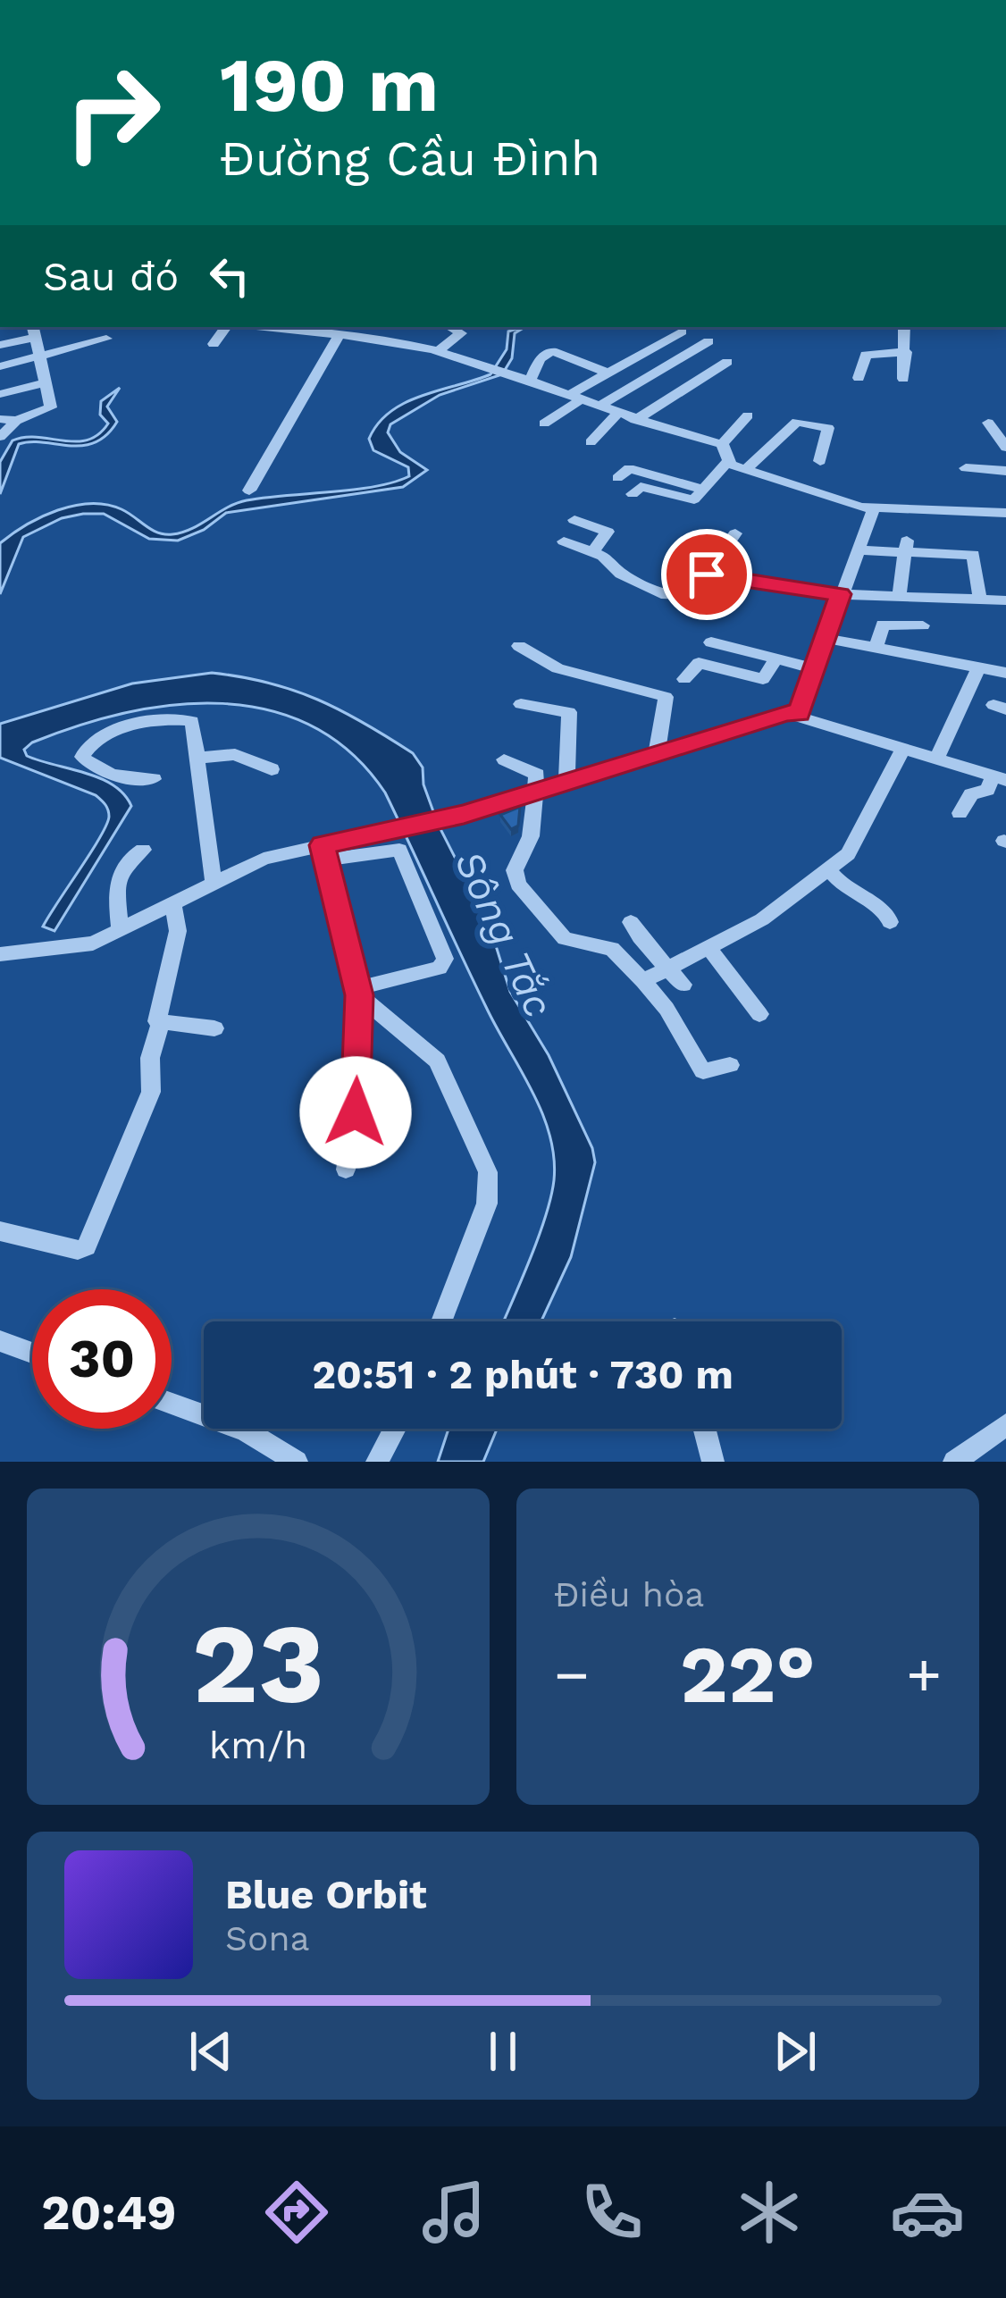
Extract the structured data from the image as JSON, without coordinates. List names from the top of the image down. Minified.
{"water":["Sông Tắc"],"page":{"turn":["190 m","Đường Cầu Đình"],"then":"Sau đó","limit":"30","trip":"20:51 · 2 phút · 730 m","tile":"Điều hòa","heat":["−","22°","+"],"song":["Blue Orbit","Sona"],"tabs":"20:49","gauge":["23","km/h"]}}
